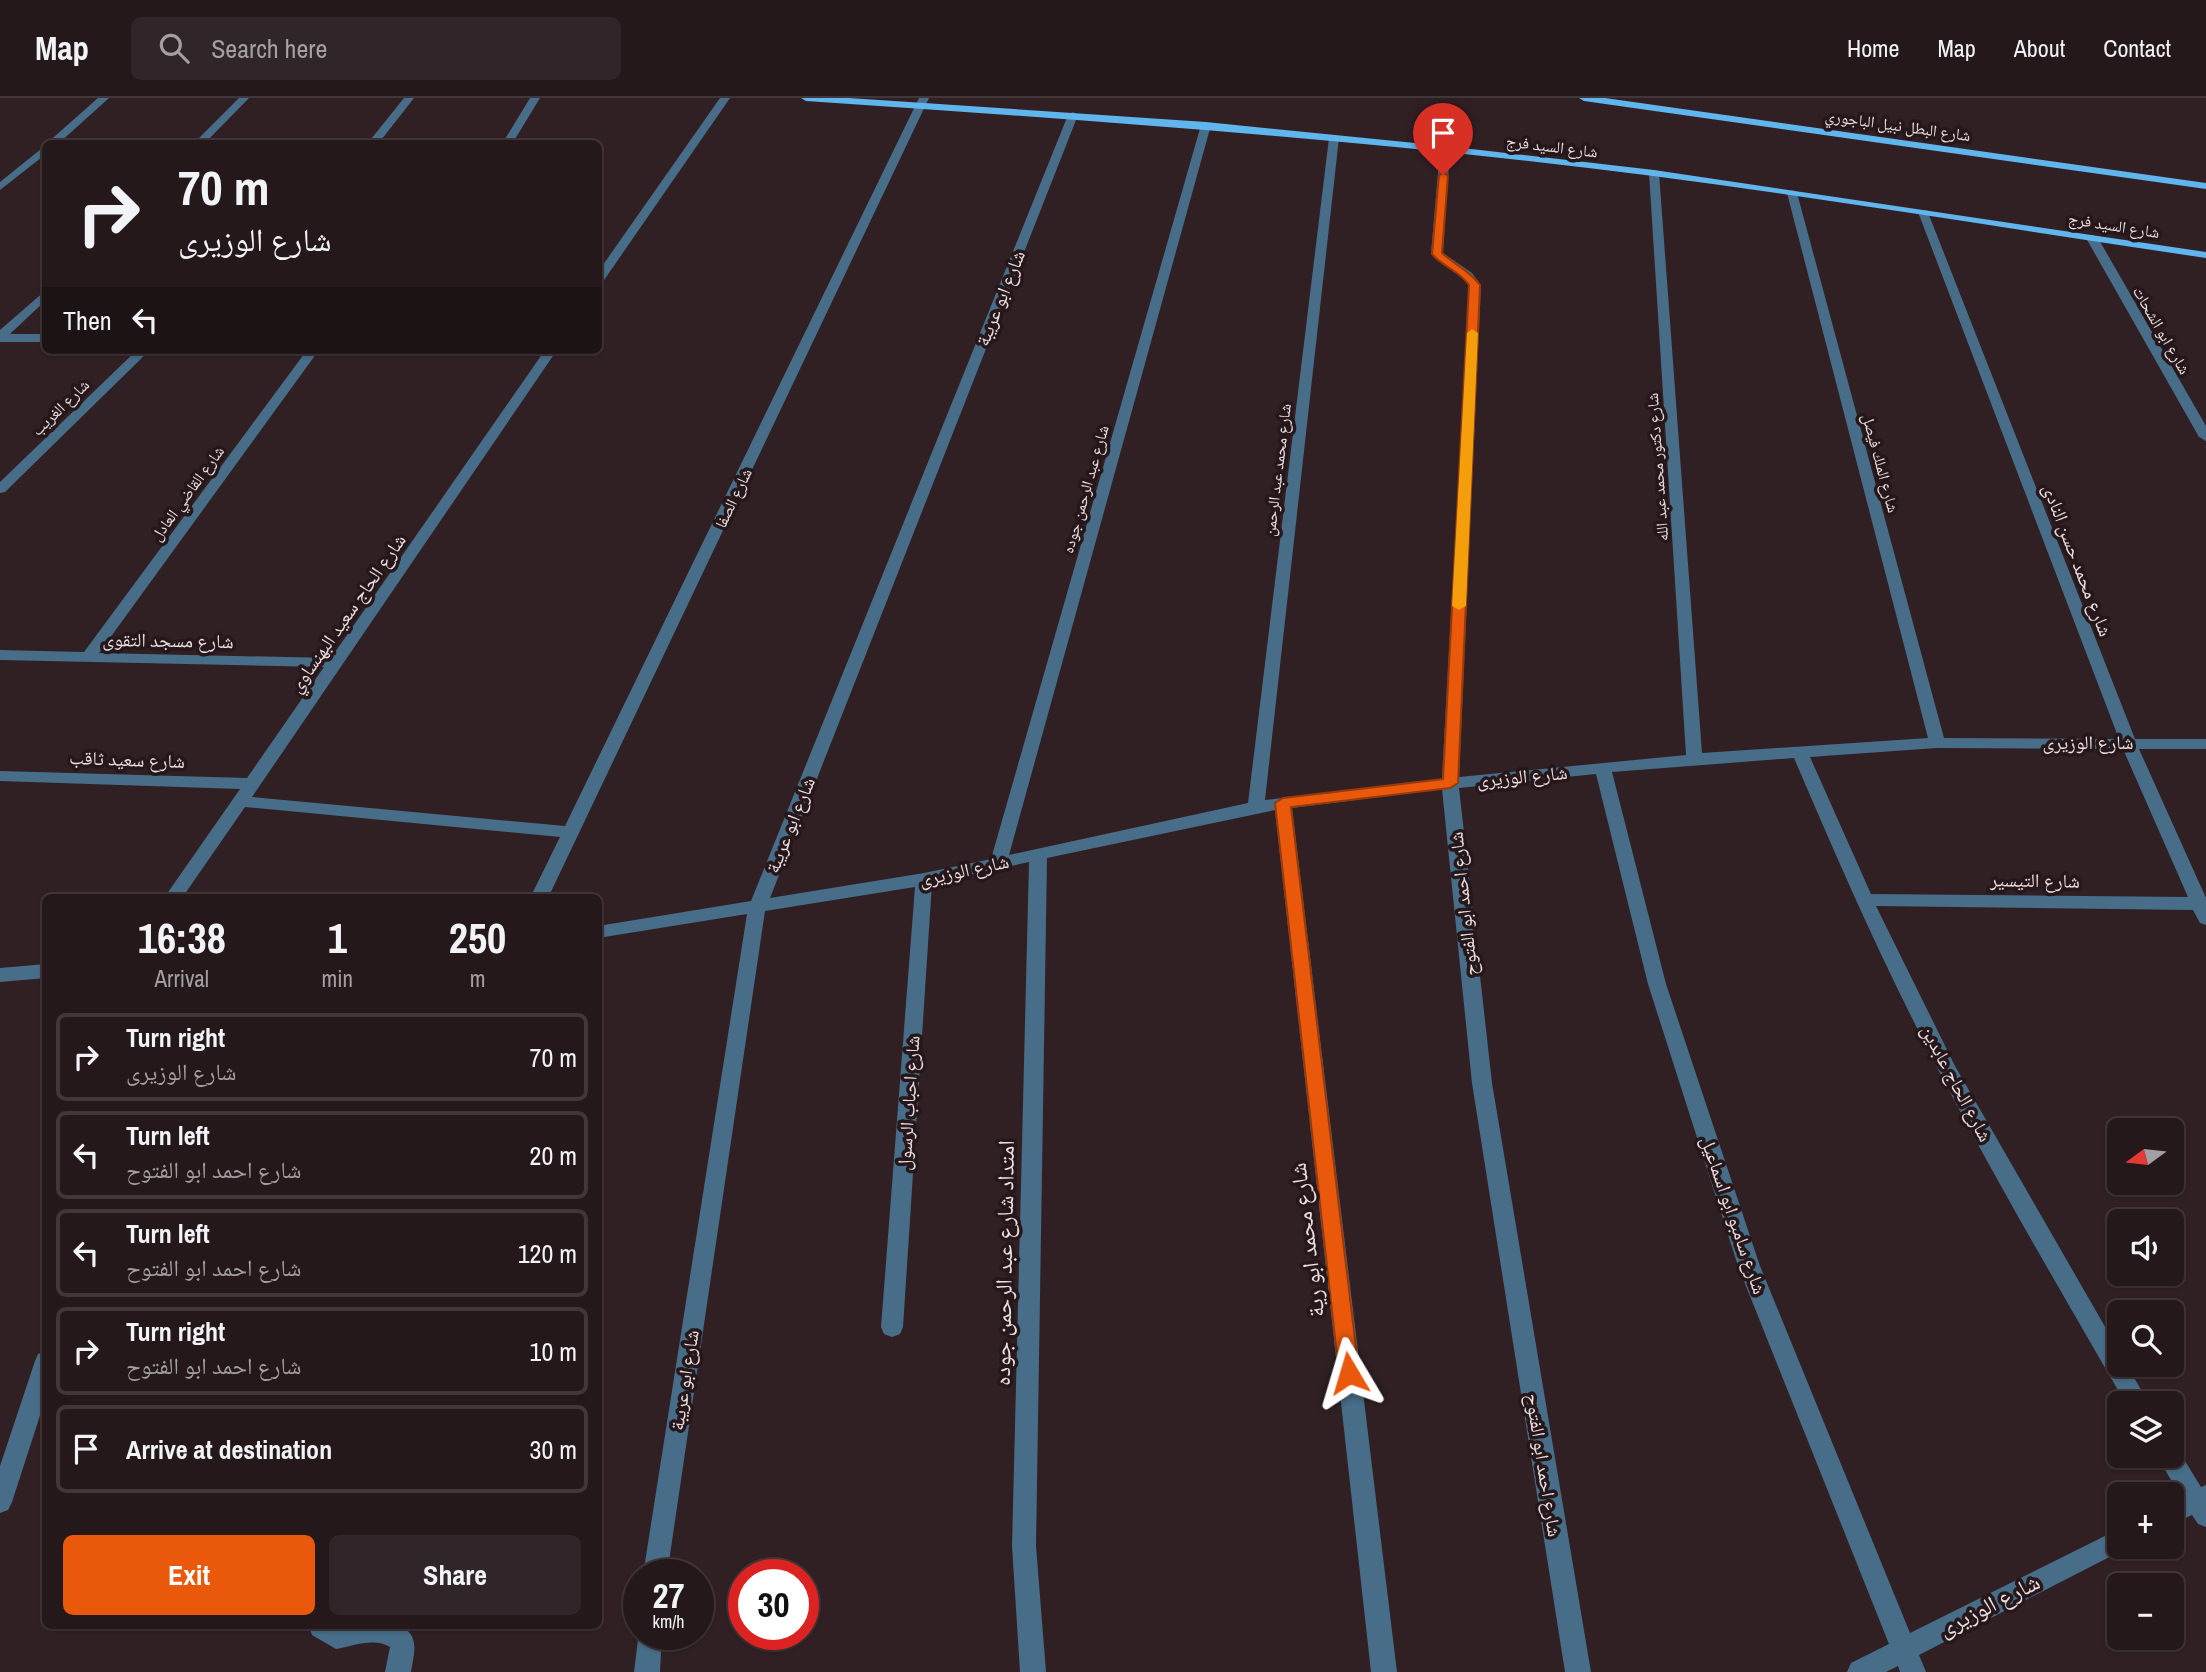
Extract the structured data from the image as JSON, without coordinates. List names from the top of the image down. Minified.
{"streets":{"main road":["شارع البطل نبيل الباجوري","شارع السيد فرج"],"street":["شارع ابو عريبة","شارع ابو الشحات","شارع الغريب","شارع الملك فيصل","شارع دكتور محمد عبد الله","شارع محمد عبد الرحمن","شارع عبد الرحمن جوده","شارع القاضي العادل","شارع الصفا","شارع محمد حسن النادى","شارع الحاج سعيد البهنساوي","شارع مسجد التقوى","شارع الوزيرى","شارع سعيد ثاقب","شارع التيسير","شارع احمد ابو الفتوح","شارع الحاج عابدين","شارع احباب الرسول","شارع سامبو ابو اسماعيل","شارع محمد ابو رية","امتداد شارع عبد الرحمن جوده"]},"crossings":[["شارع السيد فرج","شارع ابو عريبة"],["شارع السيد فرج","شارع ابو الشحات"],["شارع السيد فرج","شارع الملك فيصل"],["شارع السيد فرج","شارع دكتور محمد عبد الله"],["شارع السيد فرج","شارع محمد عبد الرحمن"],["شارع السيد فرج","شارع عبد الرحمن جوده"],["شارع السيد فرج","شارع الصفا"],["شارع السيد فرج","شارع محمد حسن النادى"],["شارع السيد فرج","شارع احمد ابو الفتوح"],["شارع ابو عريبة","شارع الوزيرى"],["شارع الملك فيصل","شارع الوزيرى"],["شارع دكتور محمد عبد الله","شارع الوزيرى"],["شارع محمد عبد الرحمن","شارع الوزيرى"],["شارع عبد الرحمن جوده","شارع الوزيرى"],["شارع القاضي العادل","شارع مسجد التقوى"],["شارع محمد حسن النادى","شارع الوزيرى"],["شارع محمد حسن النادى","شارع التيسير"],["شارع الحاج سعيد البهنساوي","شارع مسجد التقوى"],["شارع الحاج سعيد البهنساوي","شارع سعيد ثاقب"],["شارع الوزيرى","شارع احمد ابو الفتوح"],["شارع الوزيرى","شارع الحاج عابدين"],["شارع الوزيرى","شارع احباب الرسول"],["شارع الوزيرى","شارع سامبو ابو اسماعيل"],["شارع الوزيرى","شارع محمد ابو رية"],["شارع الوزيرى","امتداد شارع عبد الرحمن جوده"],["شارع التيسير","شارع الحاج عابدين"]],"north":"left","page":{"header":"Map","search":"Search here","nav":["Home","Map","About","Contact"],"turn":["70 m","شارع الوزيرى"],"then":"Then","eta":["16:38","Arrival","1","min","250","m"],"list":[{"name":"Turn right","note":"شارع الوزيرى","value":"70 m"},{"name":"Turn left","note":"شارع احمد ابو الفتوح","value":"20 m"},{"name":"Turn left","note":"شارع احمد ابو الفتوح","value":"120 m"},{"name":"Turn right","note":"شارع احمد ابو الفتوح","value":"10 m"},{"name":"Arrive at destination","value":"30 m"}],"map_buttons":["+","−"],"buttons":["Exit","Share"],"speed":"27 km/h","limit":"30"}}
